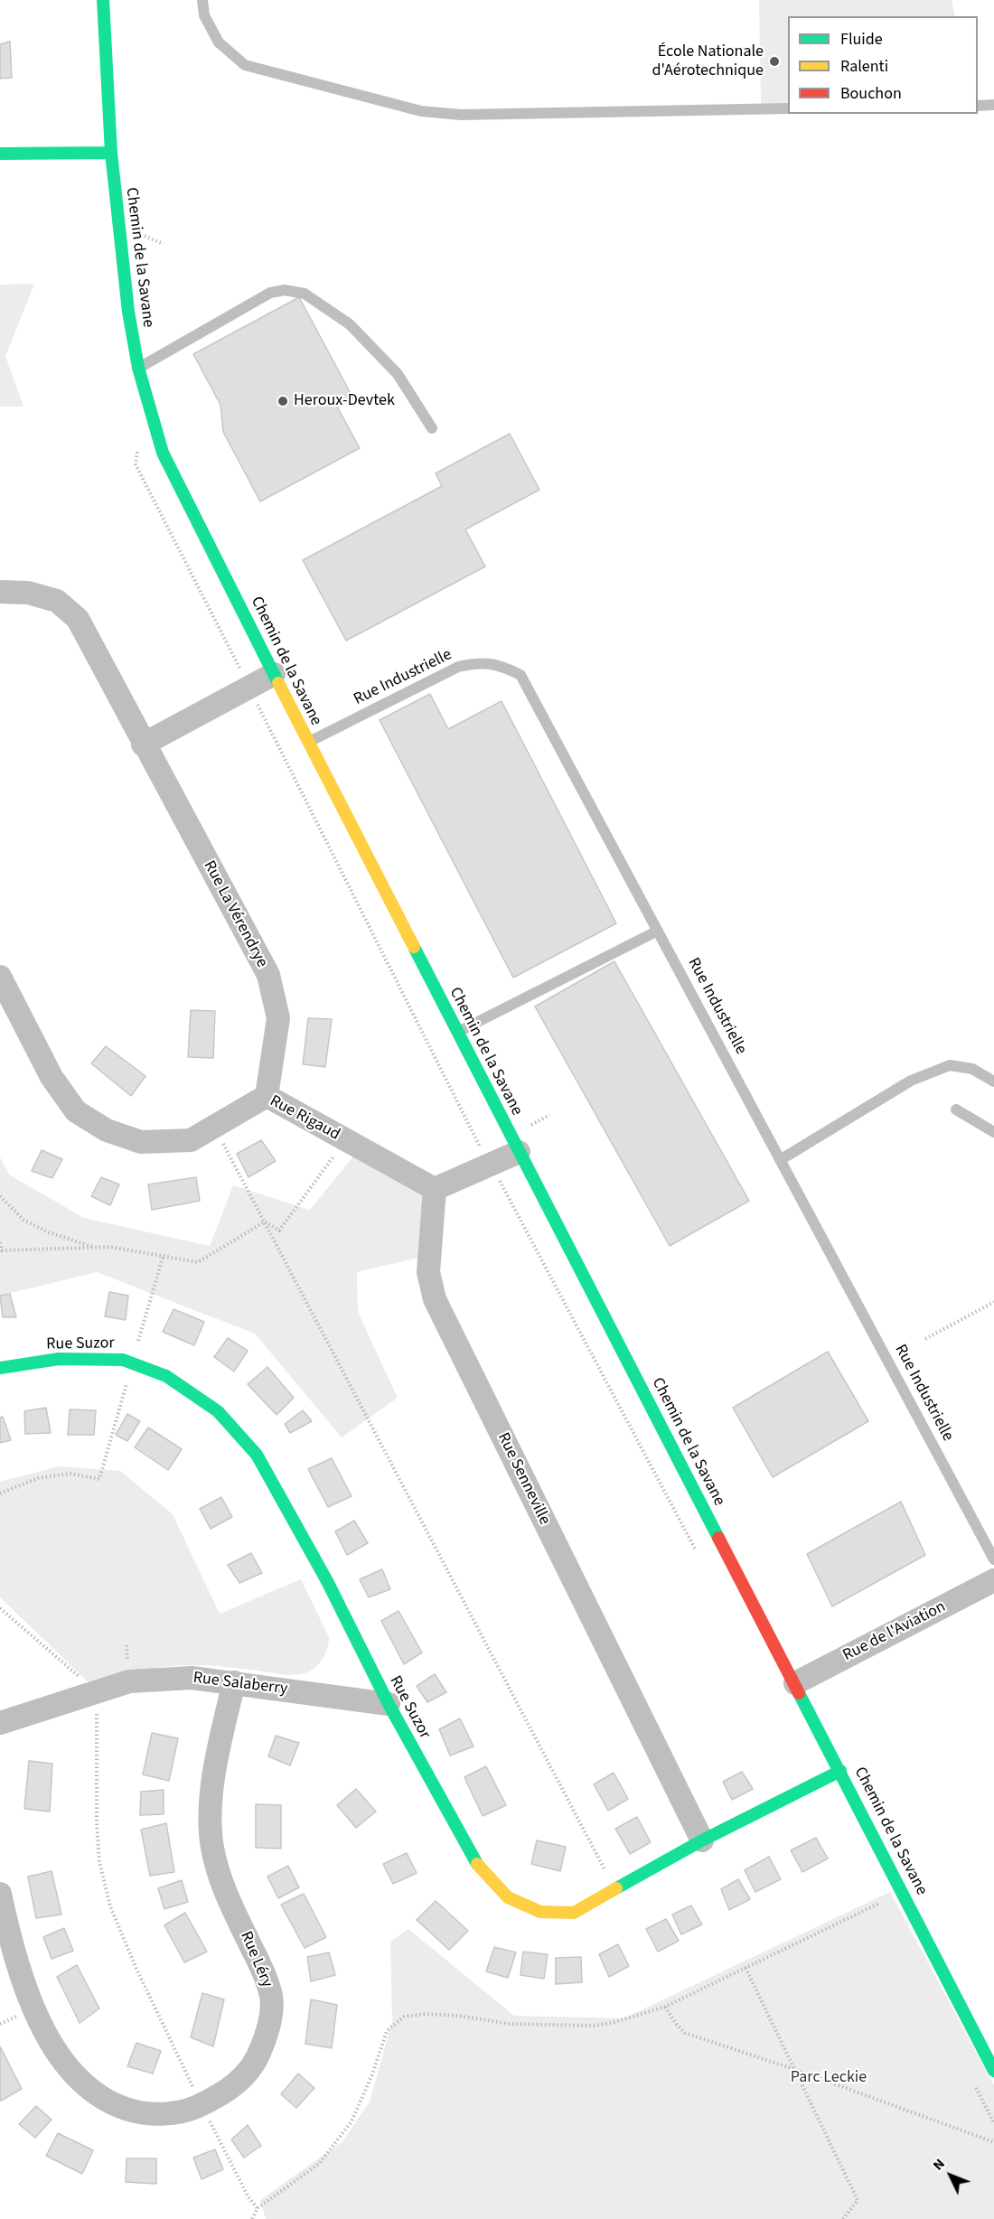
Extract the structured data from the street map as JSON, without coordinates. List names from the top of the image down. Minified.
{"streets":{"street":["Chemin de la Savane","Rue La Vérendrye","Rue Rigaud","Rue Suzor","Rue Senneville","Rue de l'Aviation","Rue Salaberry","Rue Léry"],"lane":["Rue Industrielle"]},"crossings":[["Chemin de la Savane","Rue Industrielle"],["Chemin de la Savane","Rue Suzor"],["Chemin de la Savane","Rue de l'Aviation"],["Rue La Vérendrye","Rue Rigaud"],["Rue Rigaud","Rue Senneville"],["Rue Suzor","Rue Senneville"],["Rue Suzor","Rue Salaberry"],["Rue Salaberry","Rue Léry"]],"parks":["Parc Leckie"],"places":["École Nationale d'Aérotechnique","Heroux-Devtek"],"legend":["Fluide","Ralenti","Bouchon"],"north":"top left"}
